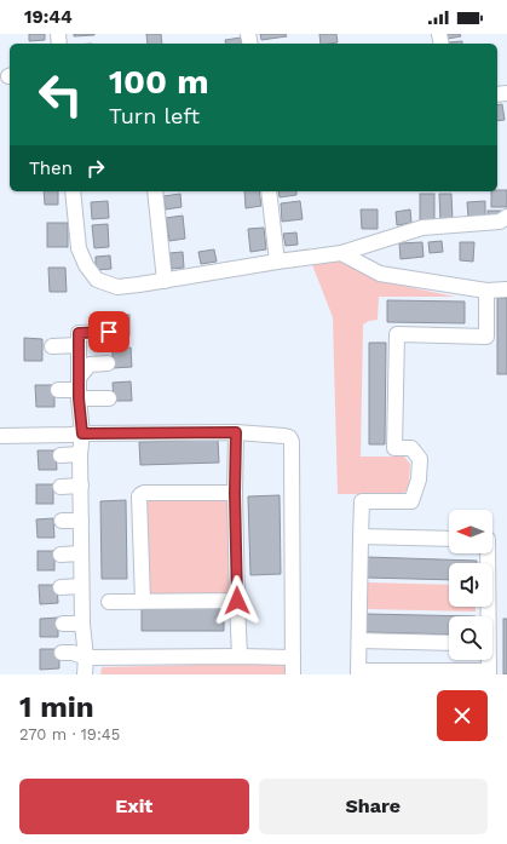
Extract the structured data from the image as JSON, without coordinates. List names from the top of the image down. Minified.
{"north":"left","page":{"status":"19:44","turn":["100 m","Turn left"],"then":"Then","heading":["1 min","270 m · 19:45"],"buttons":["Exit","Share"]}}
